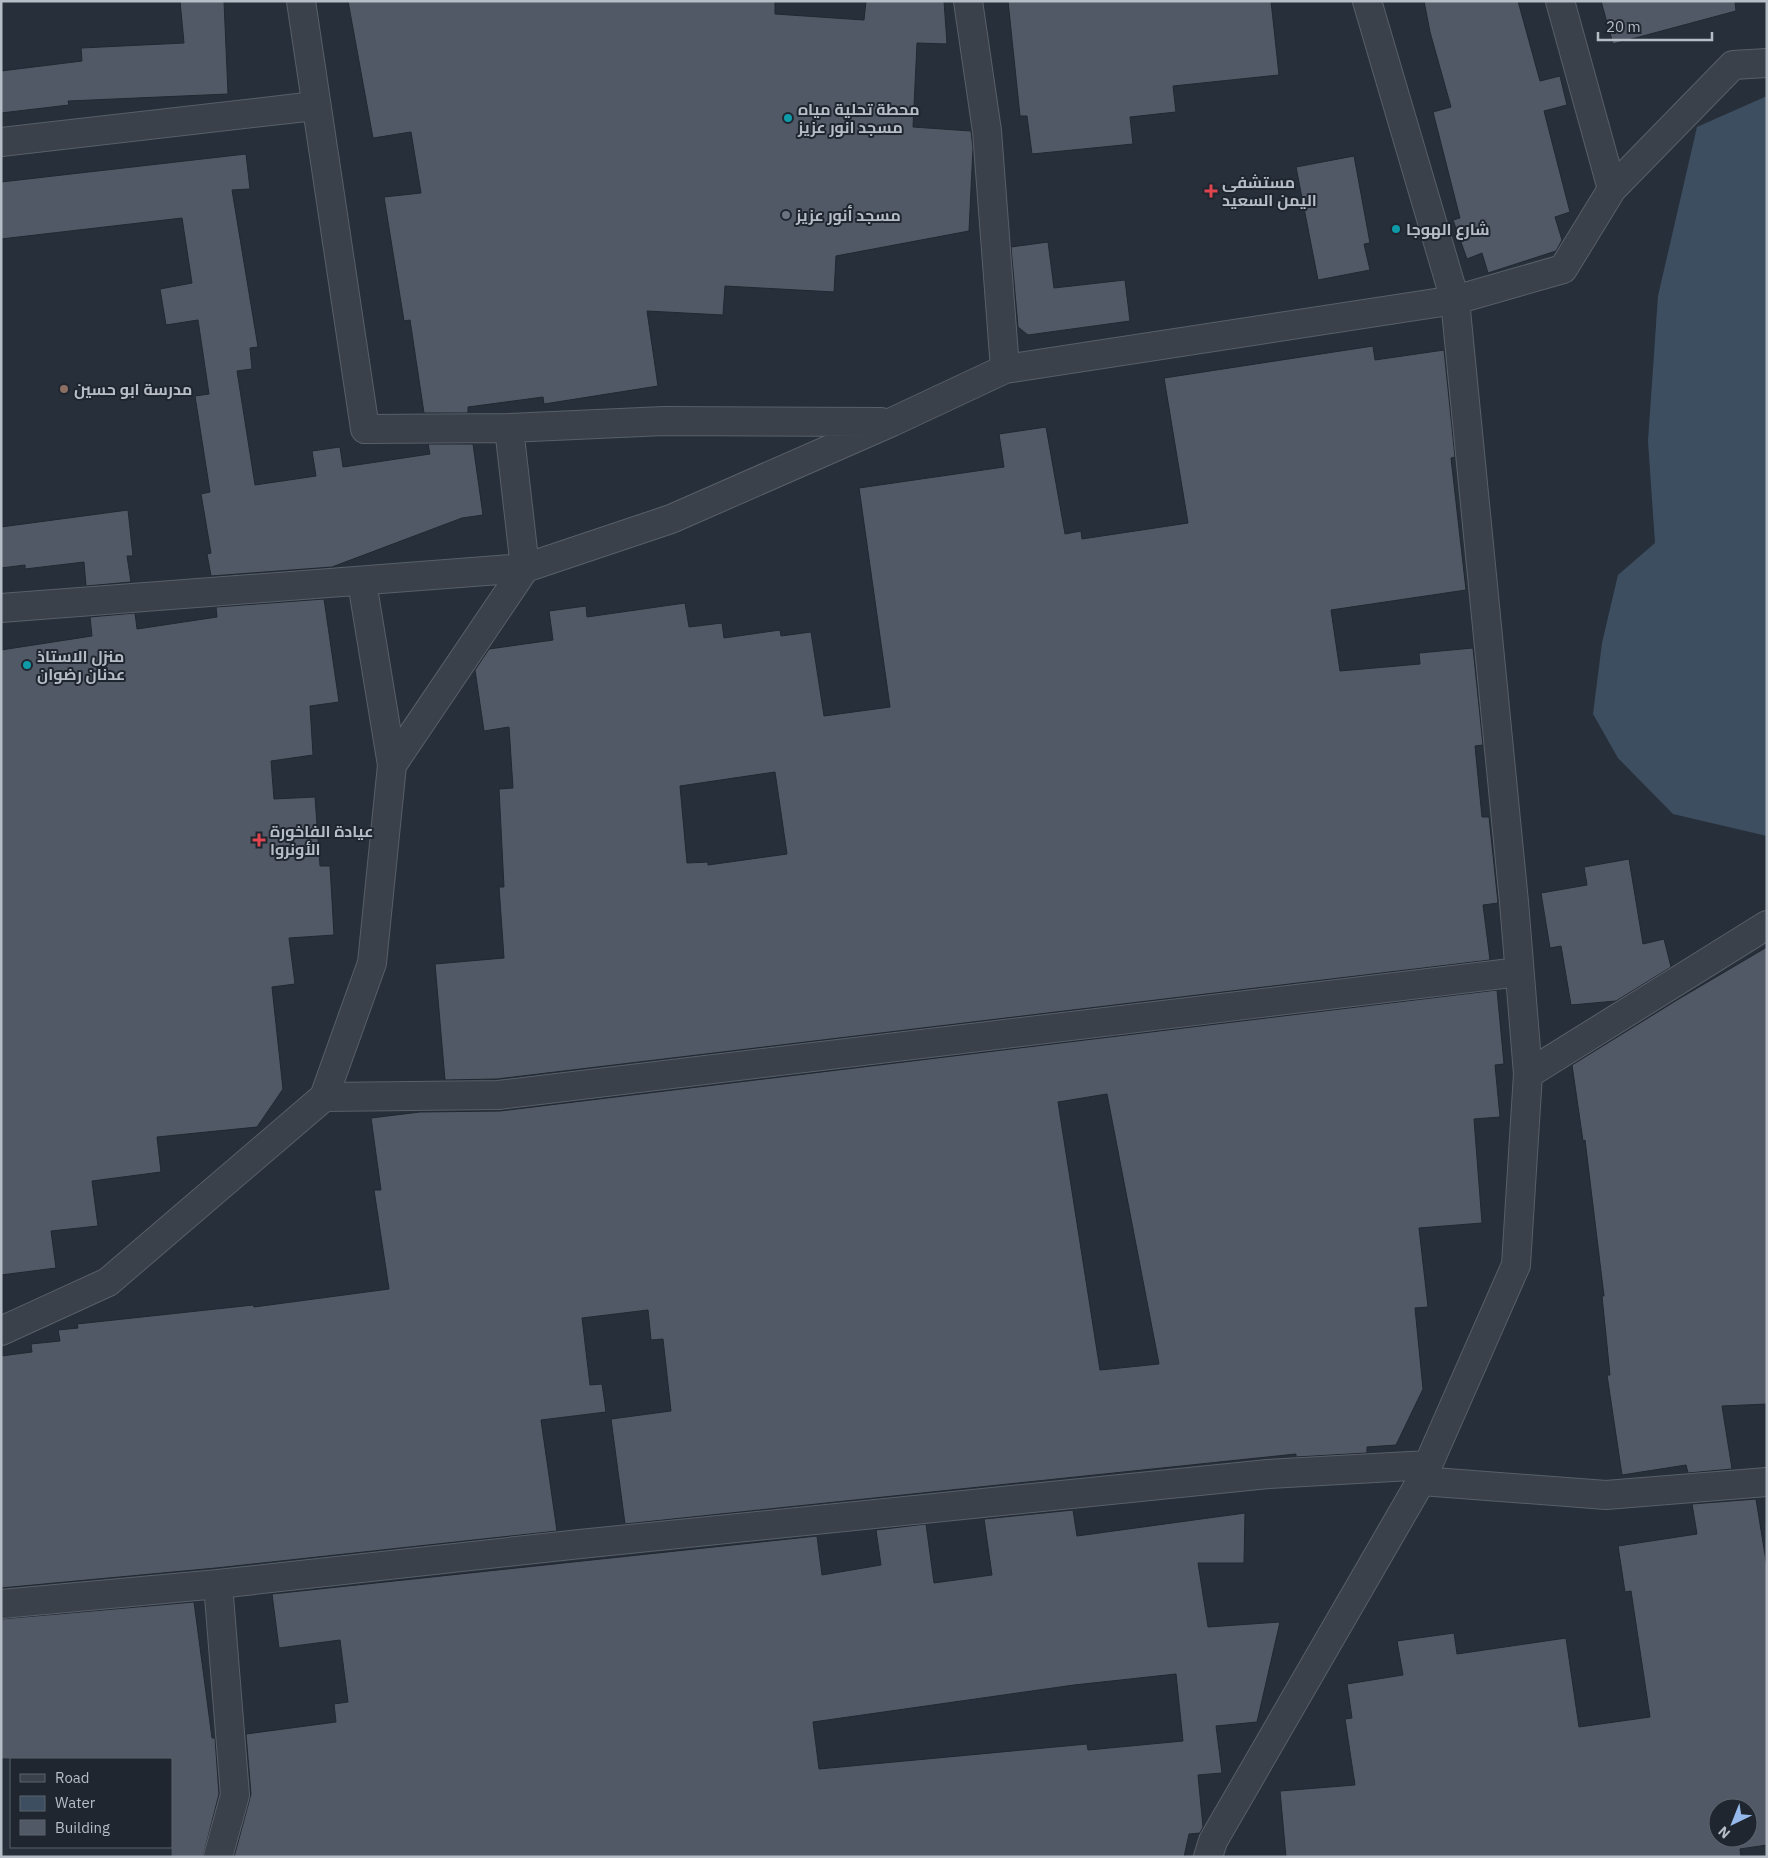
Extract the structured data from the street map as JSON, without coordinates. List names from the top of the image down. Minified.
{"places":{"other":["محطة تحلية مياه مسجد انور عزيز","مسجد أنور عزيز","شارع الهوجا","مدرسة ابو حسين","منزل الاستاذ عدنان رضوان"],"health":["مستشفى اليمن السعيد","عيادة الفاخورة الأونروا"]},"legend":["Road","Water","Building"],"scale_bar":"20 m","north":"bottom left"}
